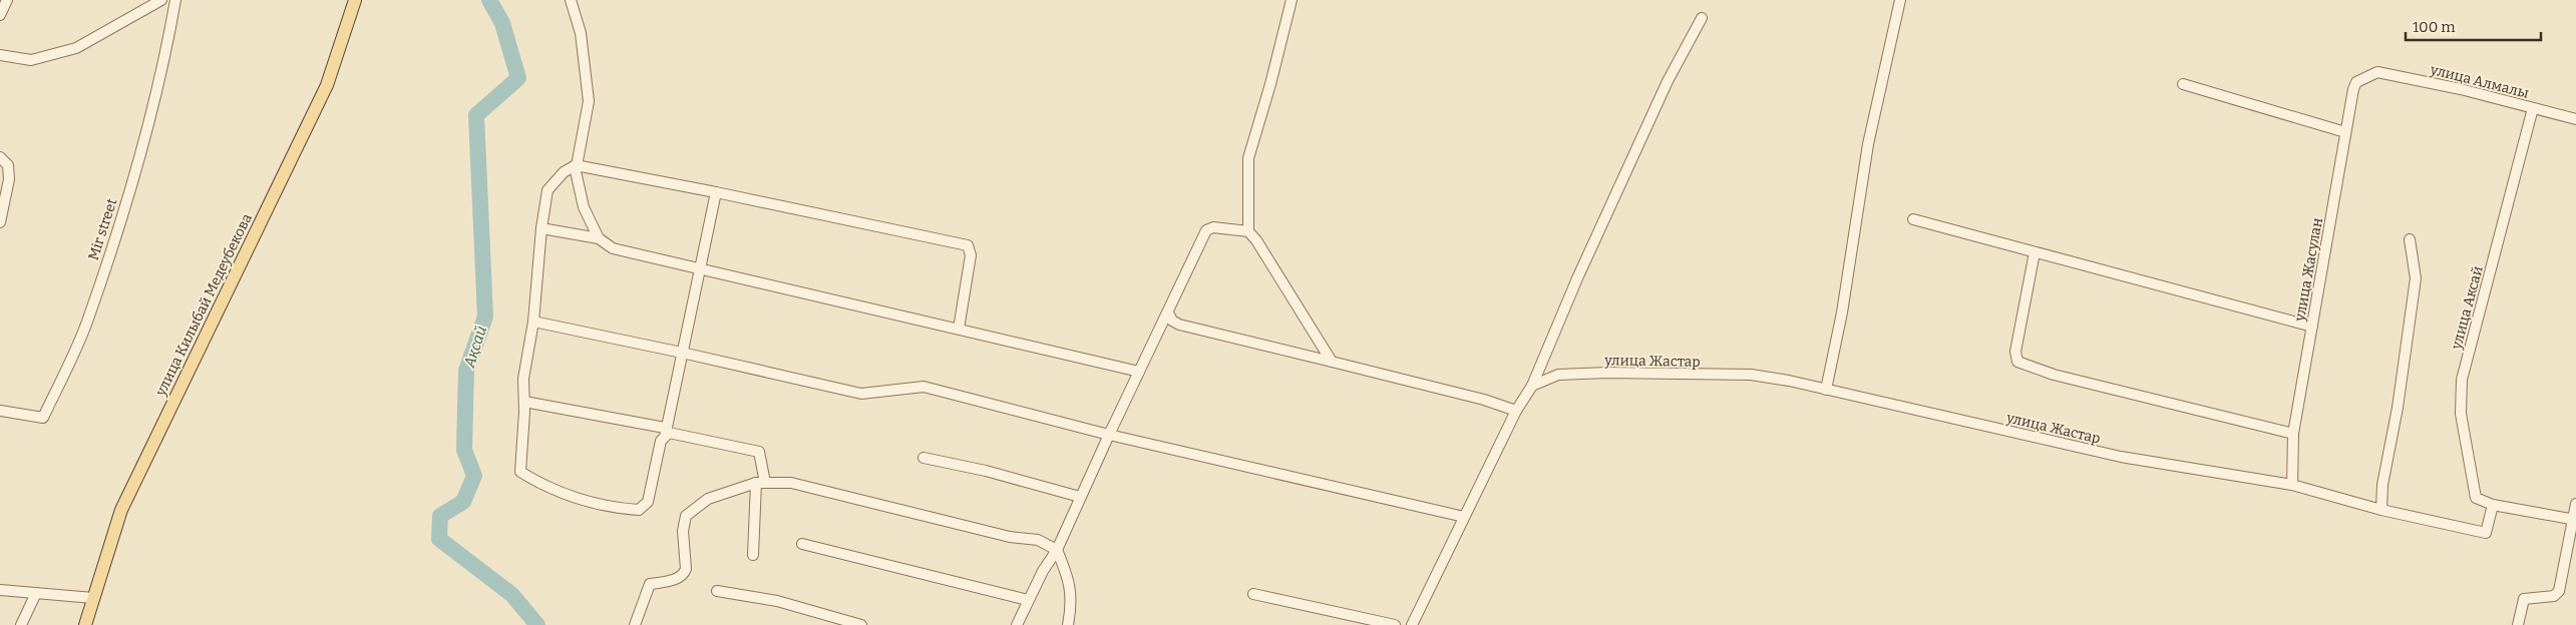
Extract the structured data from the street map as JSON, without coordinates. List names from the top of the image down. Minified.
{"streets":{"main road":["улица Килыбай Медеубекова"],"street":["улица Алмалы","Mir street","улица Жасулан","улица Аксай","улица Жастар"]},"crossings":[["улица Алмалы","улица Жасулан"],["улица Алмалы","улица Аксай"],["улица Жасулан","улица Жастар"],["улица Аксай","улица Жастар"]],"water":["Ақсай"],"scale_bar":"100 m"}
